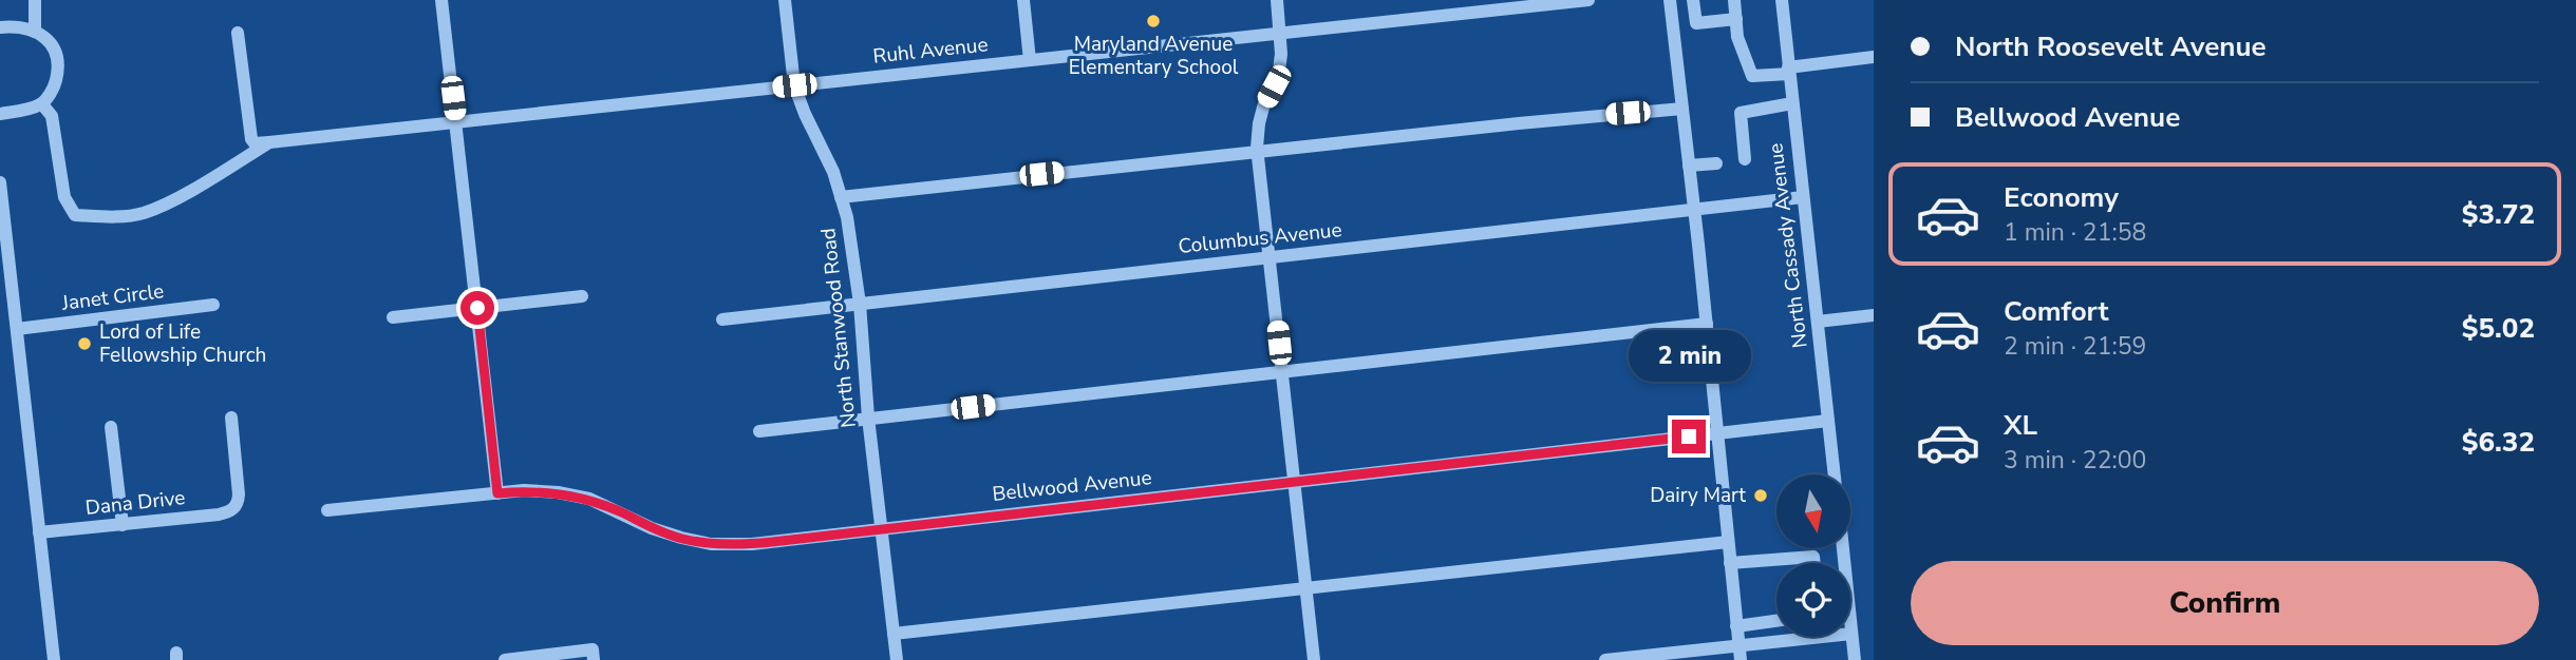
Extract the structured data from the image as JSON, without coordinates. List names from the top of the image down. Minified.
{"streets":{"street":["Ruhl Avenue","Columbus Avenue","North Cassady Avenue","Janet Circle","North Stanwood Road","Bellwood Avenue","Dana Drive"]},"crossings":[["Ruhl Avenue","North Stanwood Road"],["Columbus Avenue","North Cassady Avenue"],["Columbus Avenue","North Stanwood Road"],["North Cassady Avenue","Bellwood Avenue"],["North Stanwood Road","Bellwood Avenue"]],"places":["Maryland Avenue Elementary School","Lord of Life Fellowship Church","Dairy Mart"],"north":"bottom","page":{"banner":["North Roosevelt Avenue","Bellwood Avenue"],"list":[{"name":"Economy","note":"1 min · 21:58","value":"$3.72"},{"name":"Comfort","note":"2 min · 21:59","value":"$5.02"},{"name":"XL","note":"3 min · 22:00","value":"$6.32"}],"bubble":"2 min","buttons":"Confirm"}}
